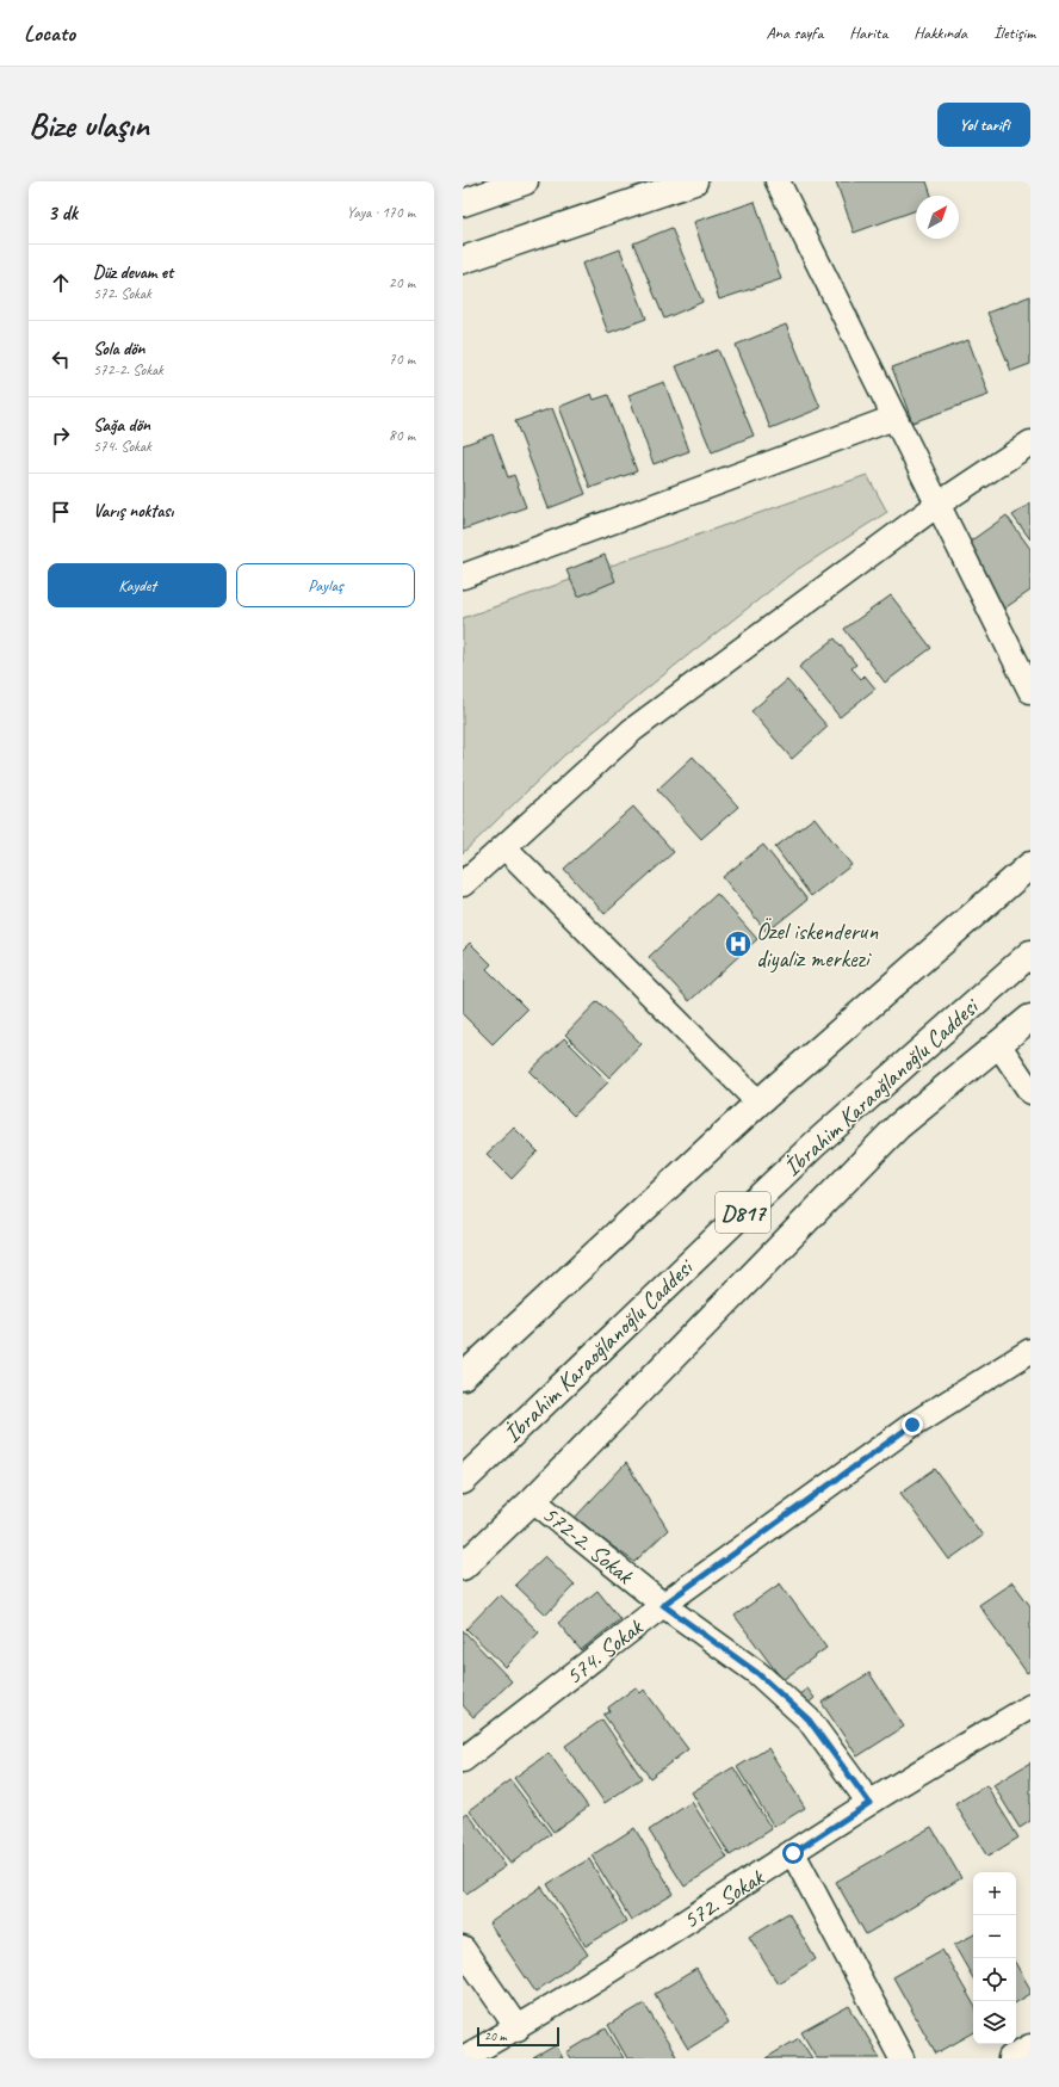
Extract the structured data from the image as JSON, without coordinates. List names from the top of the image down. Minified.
{"streets":{"main road":["İbrahim Karaoğlanoğlu Caddesi","D817"],"street":["572-2. Sokak","574. Sokak","572. Sokak"]},"crossings":[["572-2. Sokak","574. Sokak"],["572-2. Sokak","572. Sokak"]],"places":{"hospital":["Özel iskenderun diyaliz merkezi"]},"scale_bar":"20 m","north":"top right","page":{"header":"Locato","nav":["Ana sayfa","Harita","Hakkında","İletişim"],"buttons":["Yol tarifi",["Kaydet","Paylaş"]],"title":"Bize ulaşın","heading":["3 dk","Yaya · 170 m"],"list":[["Düz devam et","572. Sokak","20 m"],["Sola dön","572-2. Sokak","70 m"],["Sağa dön","574. Sokak","80 m"],"Varış noktası"],"map_buttons":["+","−"],"scale":"20 m"}}
